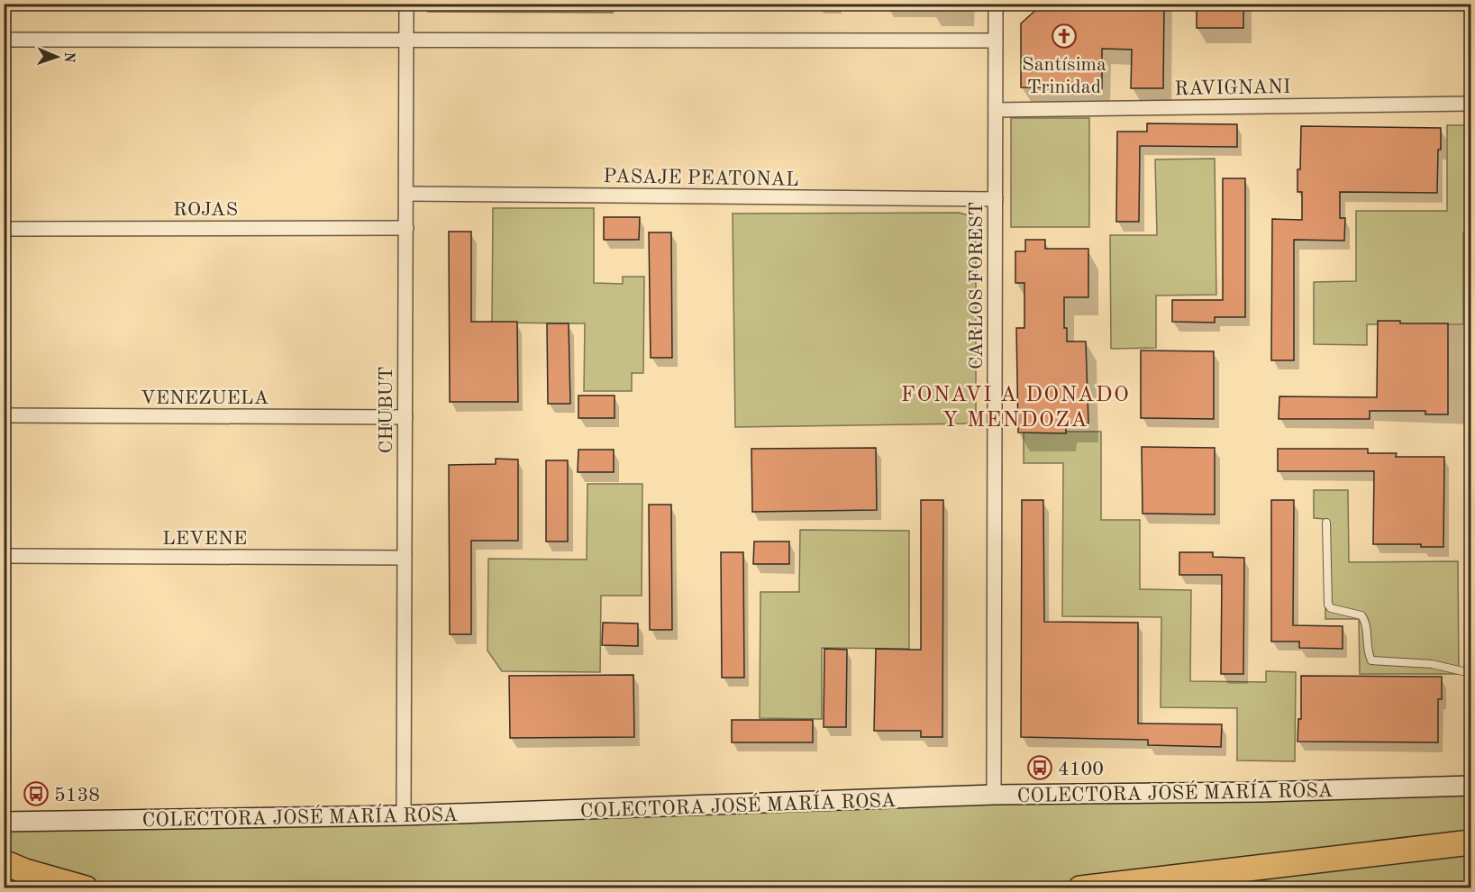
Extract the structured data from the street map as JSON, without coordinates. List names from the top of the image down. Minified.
{"streets":{"main road":["COLECTORA JOSÉ MARÍA ROSA"],"street":["RAVIGNANI","PASAJE PEATONAL","ROJAS","CARLOS FOREST","VENEZUELA","CHUBUT","LEVENE"]},"crossings":[["RAVIGNANI","CARLOS FOREST"],["PASAJE PEATONAL","CARLOS FOREST"],["PASAJE PEATONAL","CHUBUT"],["ROJAS","CHUBUT"],["CARLOS FOREST","COLECTORA JOSÉ MARÍA ROSA"],["VENEZUELA","CHUBUT"],["CHUBUT","LEVENE"],["CHUBUT","COLECTORA JOSÉ MARÍA ROSA"]],"districts":["FONAVI A DONADO Y MENDOZA"],"places":{"church":["Santísima Trinidad"],"bus stop":["4100","5138"]},"north":"right"}
